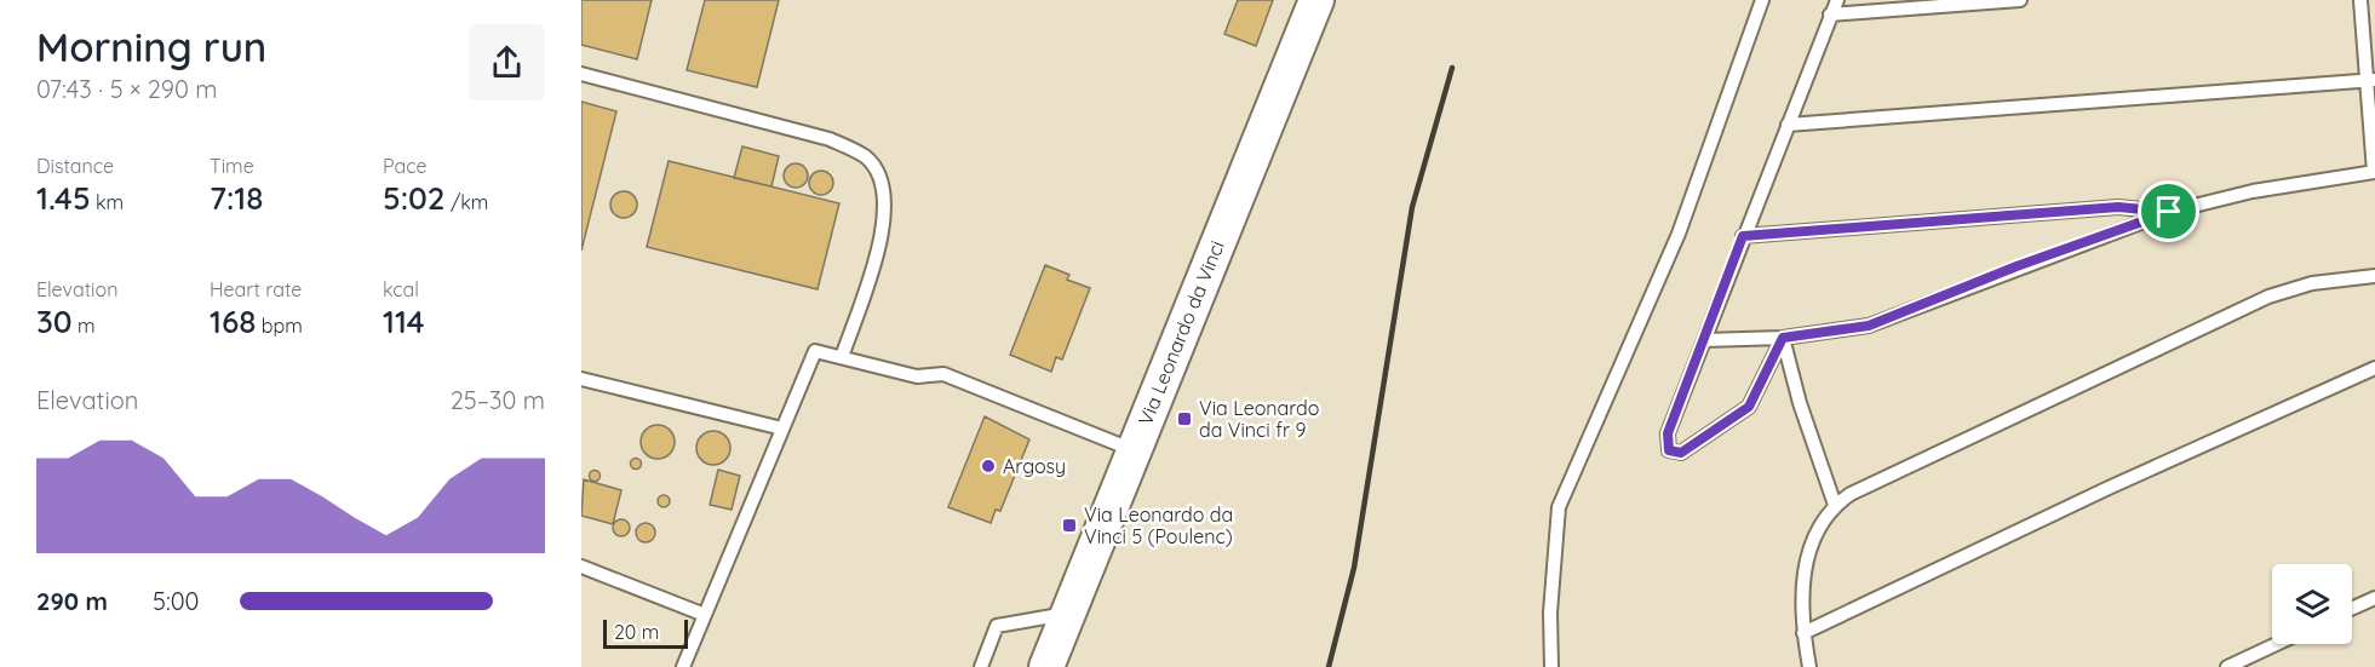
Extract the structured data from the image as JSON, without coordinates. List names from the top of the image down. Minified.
{"streets":{"main road":["Via Leonardo da Vinci"]},"places":{"transit":["Via Leonardo da Vinci fr 9","Via Leonardo da Vinci 5 (Poulenc)"],"other":["Argosy"]},"scale_bar":"20 m","page":{"heading":["Morning run","07:43 · 5 × 290 m"],"stats":[["Distance","1.45 km"],["Time","7:18"],["Pace","5:02 /km"],["Elevation","30 m"],["Heart rate","168 bpm"],["kcal","114"]],"chart":["Elevation","25–30 m"],"list":[{"name":"290 m","note":"5:00"}],"scale":"20 m"}}
